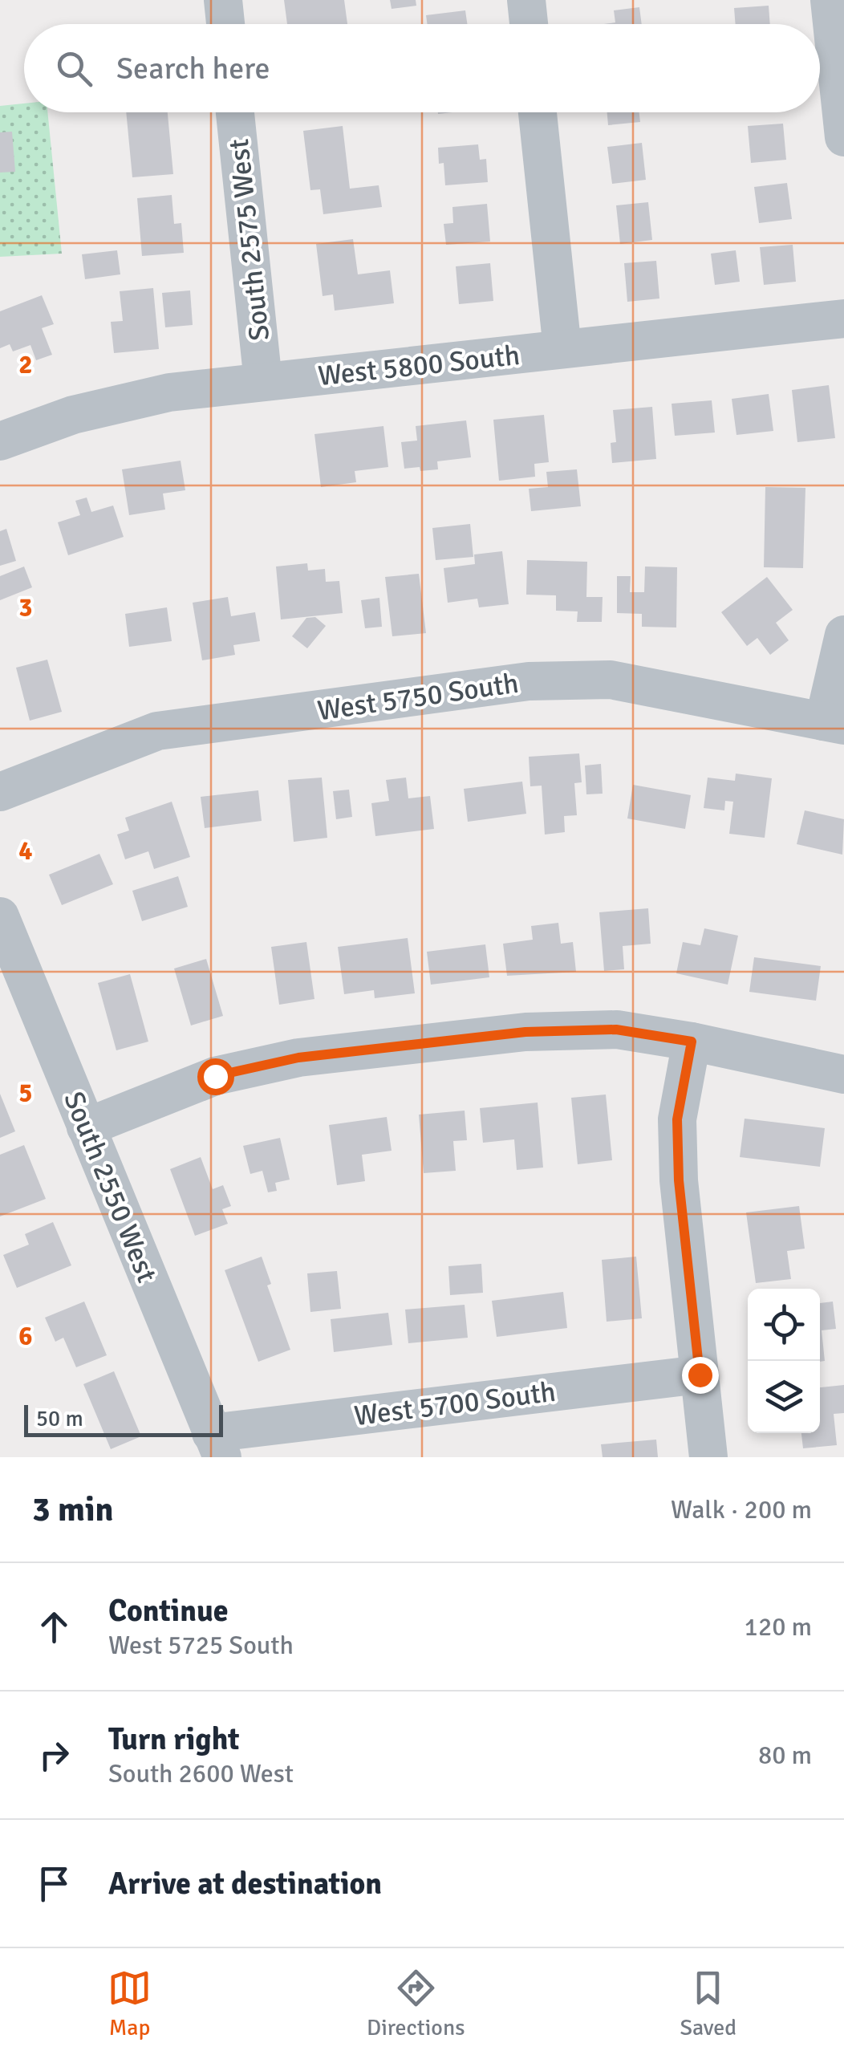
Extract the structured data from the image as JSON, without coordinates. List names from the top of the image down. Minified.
{"streets":{"street":["South 2575 West","West 5800 South","West 5750 South","South 2550 West","West 5700 South"]},"crossings":[["South 2575 West","West 5800 South"],["South 2550 West","West 5700 South"]],"scale_bar":"50 m","page":{"search":"Search here","scale":"50 m","heading":["3 min","Walk · 200 m"],"list":[["Continue","West 5725 South","120 m"],["Turn right","South 2600 West","80 m"],"Arrive at destination"],"nav":["Map","Directions","Saved"]},"grid":{"rows":["2","3","4","5","6"]}}
